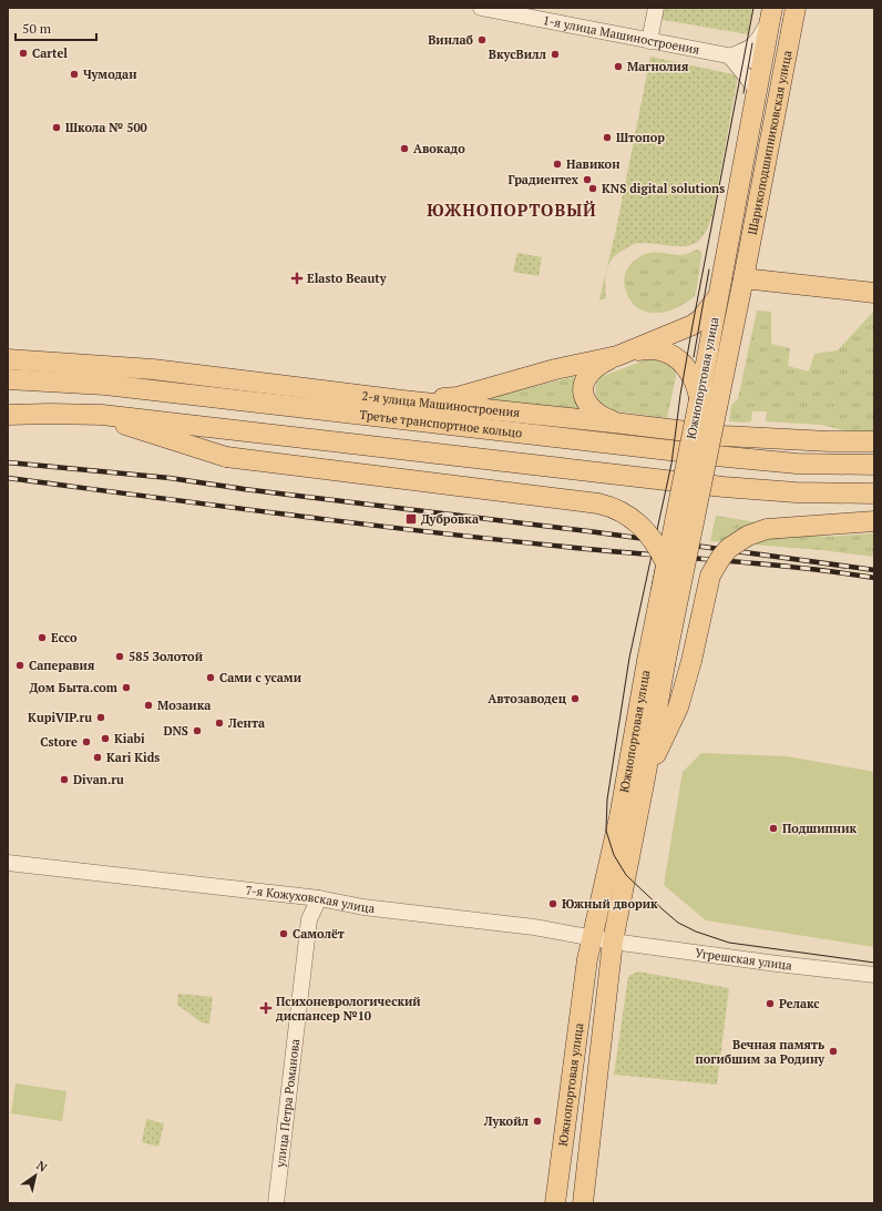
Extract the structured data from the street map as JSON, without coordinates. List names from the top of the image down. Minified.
{"streets":{"main road":["Шарикоподшипниковская улица","Южнопортовая улица","2-я улица Машиностроения","Третье транспортное кольцо"],"street":["1-я улица Машиностроения","7-я Кожуховская улица","Угрешская улица","улица Петра Романова"]},"crossings":[["1-я улица Машиностроения","Шарикоподшипниковская улица"],["Шарикоподшипниковская улица","Южнопортовая улица"],["Южнопортовая улица","7-я Кожуховская улица"],["Южнопортовая улица","Угрешская улица"],["7-я Кожуховская улица","Угрешская улица"],["7-я Кожуховская улица","улица Петра Романова"]],"districts":["ЮЖНОПОРТОВЫЙ"],"places":{"other":["Винлаб","Cartel","ВкусВилл","Магнолия","Чумодан","Школа № 500","Штопор","Авокадо","Навикон","Градиентех","KNS digital solutions","Ecco","585 Золотой","Саперавия","Сами с усами","Дом Быта.com","Автозаводец","Мозаика","KupiVIP.ru","Лента","DNS","Kiabi","Cstore","Kari Kids","Divan.ru","Подшипник","Южный дворик","Самолёт","Релакс","Вечная память погибшим за Родину","Лукойл"],"health":["Elasto Beauty","Психоневрологический диспансер №10"],"transit":["Дубровка"]},"scale_bar":"50 m","north":"top right"}
